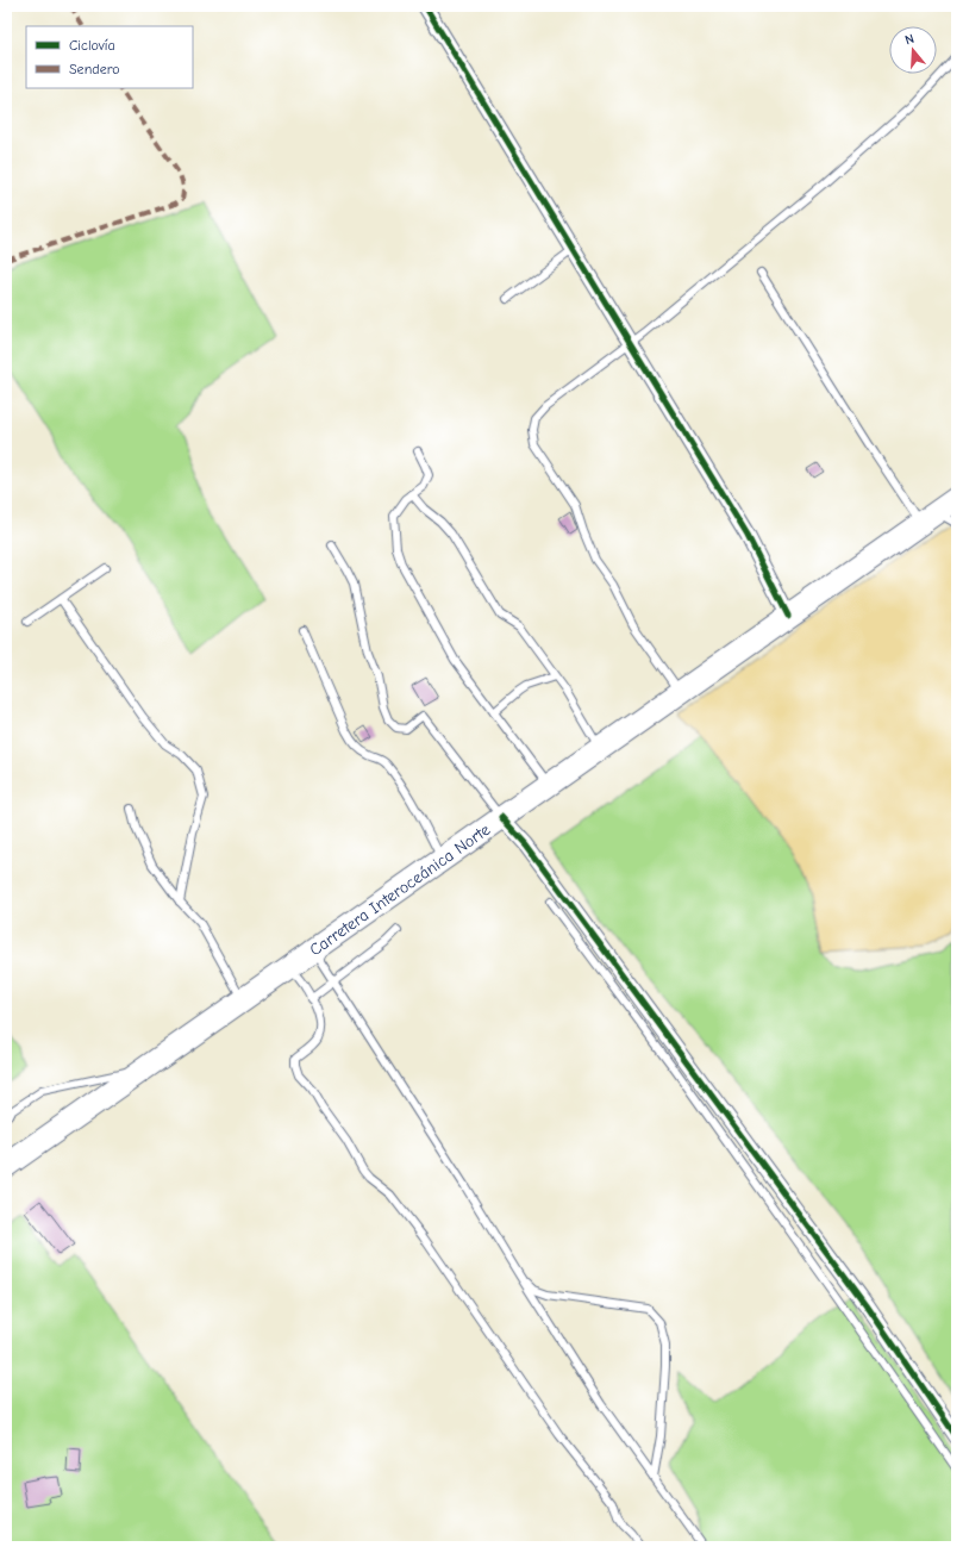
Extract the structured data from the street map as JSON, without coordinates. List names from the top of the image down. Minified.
{"streets":{"highway":["Carretera Interoceánica Norte"]},"legend":["Ciclovía","Sendero"],"north":"top"}
